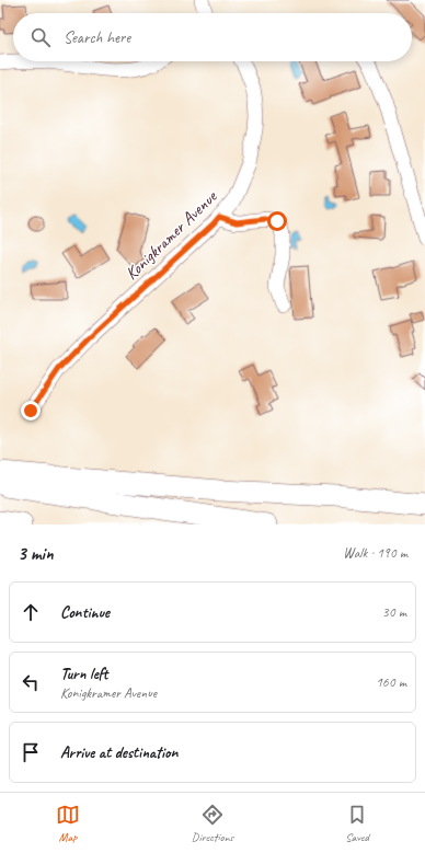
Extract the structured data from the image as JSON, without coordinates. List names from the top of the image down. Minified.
{"streets":{"street":["Konigkramer Avenue"]},"page":{"search":"Search here","heading":["3 min","Walk · 190 m"],"list":[["Continue","30 m"],["Turn left","Konigkramer Avenue","160 m"],"Arrive at destination"],"nav":["Map","Directions","Saved"]}}
